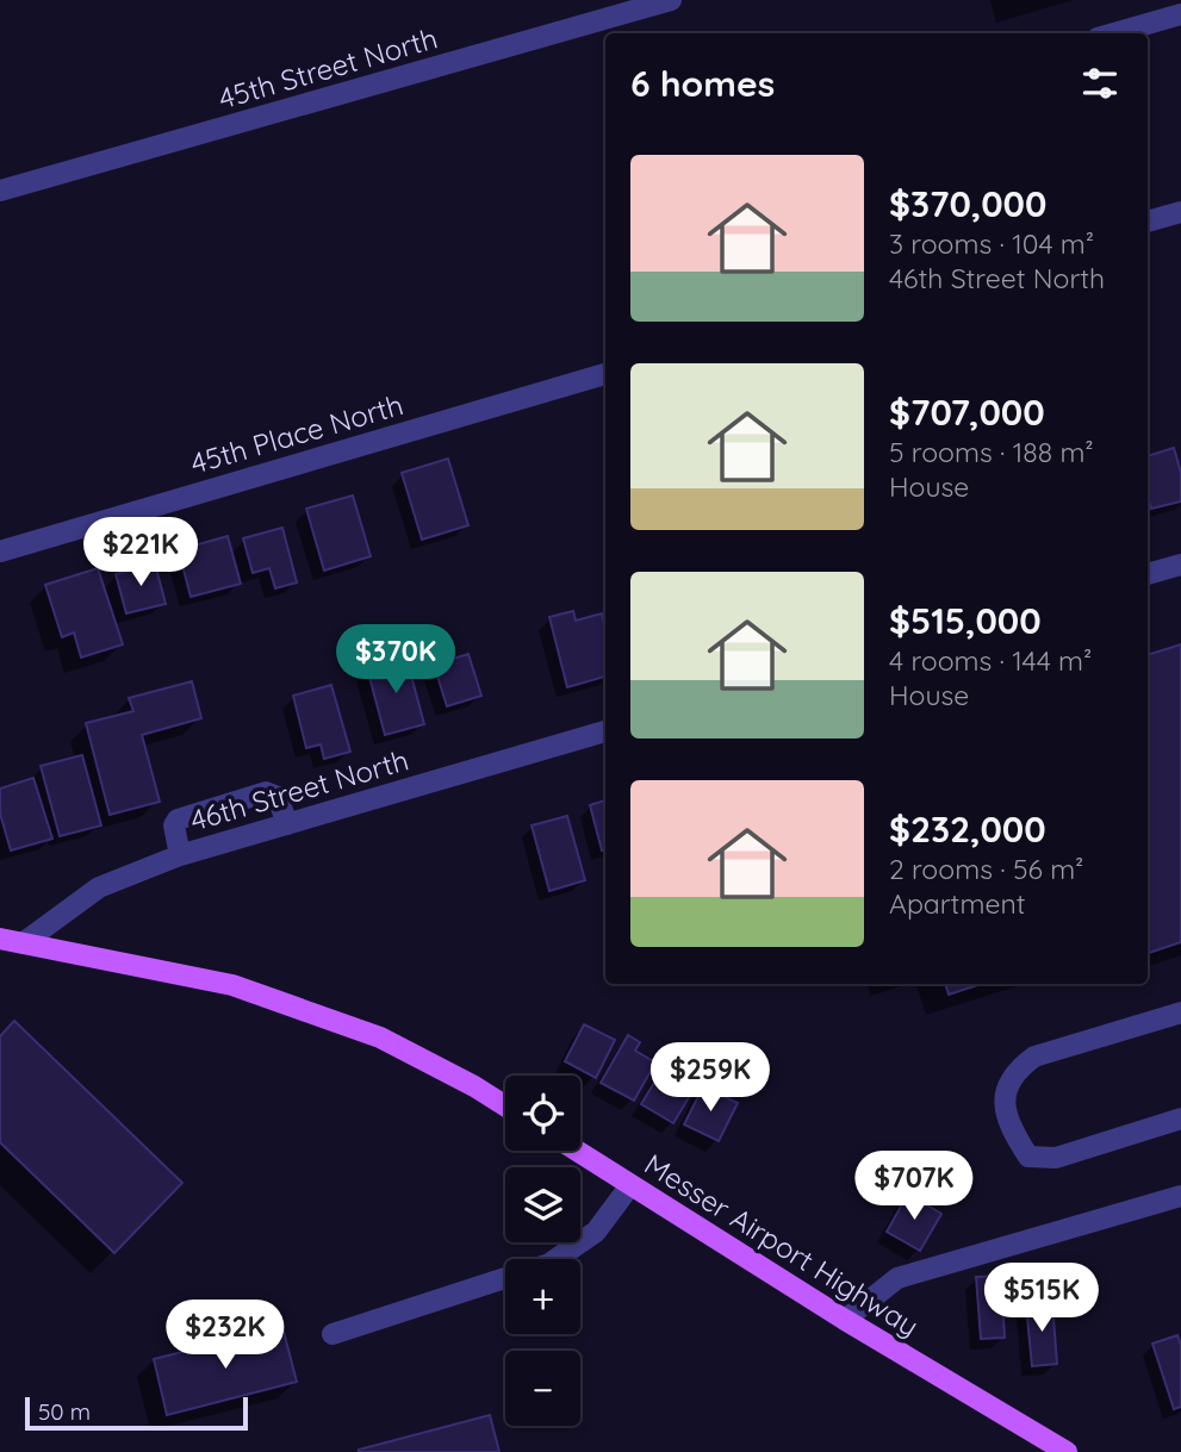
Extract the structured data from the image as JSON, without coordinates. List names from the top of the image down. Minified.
{"streets":{"main road":["Messer Airport Highway"],"street":["45th Street North","45th Place North","46th Street North"]},"scale_bar":"50 m","page":{"heading":"6 homes","list":[{"name":"$370,000","note":"3 rooms · 104 m² · 46th Street North"},{"name":"$707,000","note":"5 rooms · 188 m² · House"},{"name":"$515,000","note":"4 rooms · 144 m² · House"},{"name":"$232,000","note":"2 rooms · 56 m² · Apartment"}],"price":["$221K","$370K","$259K","$707K","$515K","$232K"],"map_buttons":["+","−"],"scale":"50 m"}}
